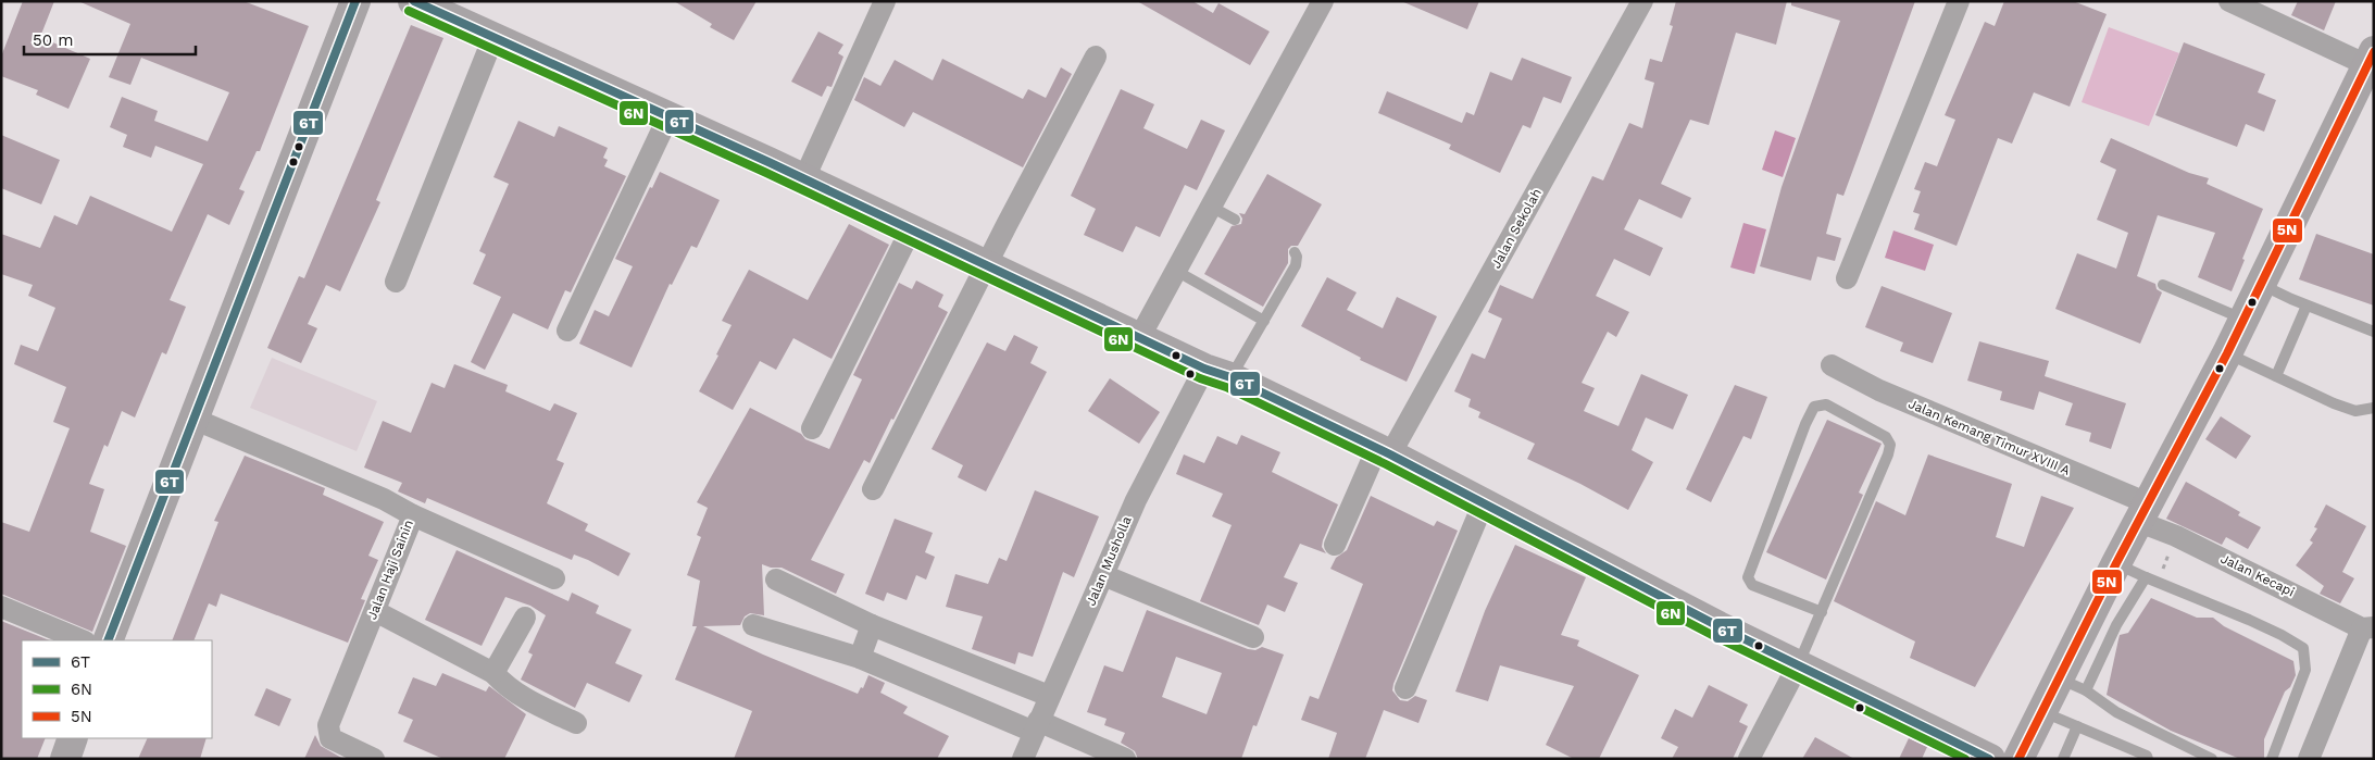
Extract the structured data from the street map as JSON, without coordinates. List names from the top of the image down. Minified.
{"streets":{"street":["Jalan Sekolah","Jalan Kemang Timur XVIII A","Jalan Musholla","Jalan Haji Sainin","Jalan Kecapi"]},"crossings":[["Jalan Kemang Timur XVIII A","Jalan Kecapi"]],"lines":["transit line 6T","transit line 6N","transit line 5N"],"legend":["6T","6N","5N"],"scale_bar":"50 m"}
